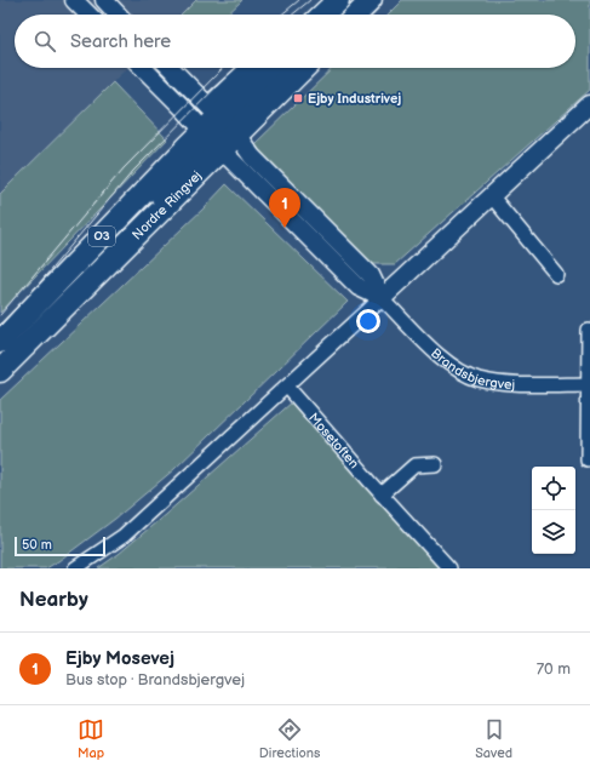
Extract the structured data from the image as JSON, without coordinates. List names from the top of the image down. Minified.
{"streets":{"main road":["Nordre Ringvej","O3"],"street":["Brandsbjergvej","Mosetoften"]},"crossings":[["Nordre Ringvej","Brandsbjergvej"]],"places":{"transit":["Ejby Industrivej"]},"scale_bar":"50 m","page":{"search":"Search here","pins":"1","scale":"50 m","heading":"Nearby","list":[{"mark":"1","name":"Ejby Mosevej","note":"Bus stop · Brandsbjergvej","value":"70 m"}],"nav":["Map","Directions","Saved"]}}
